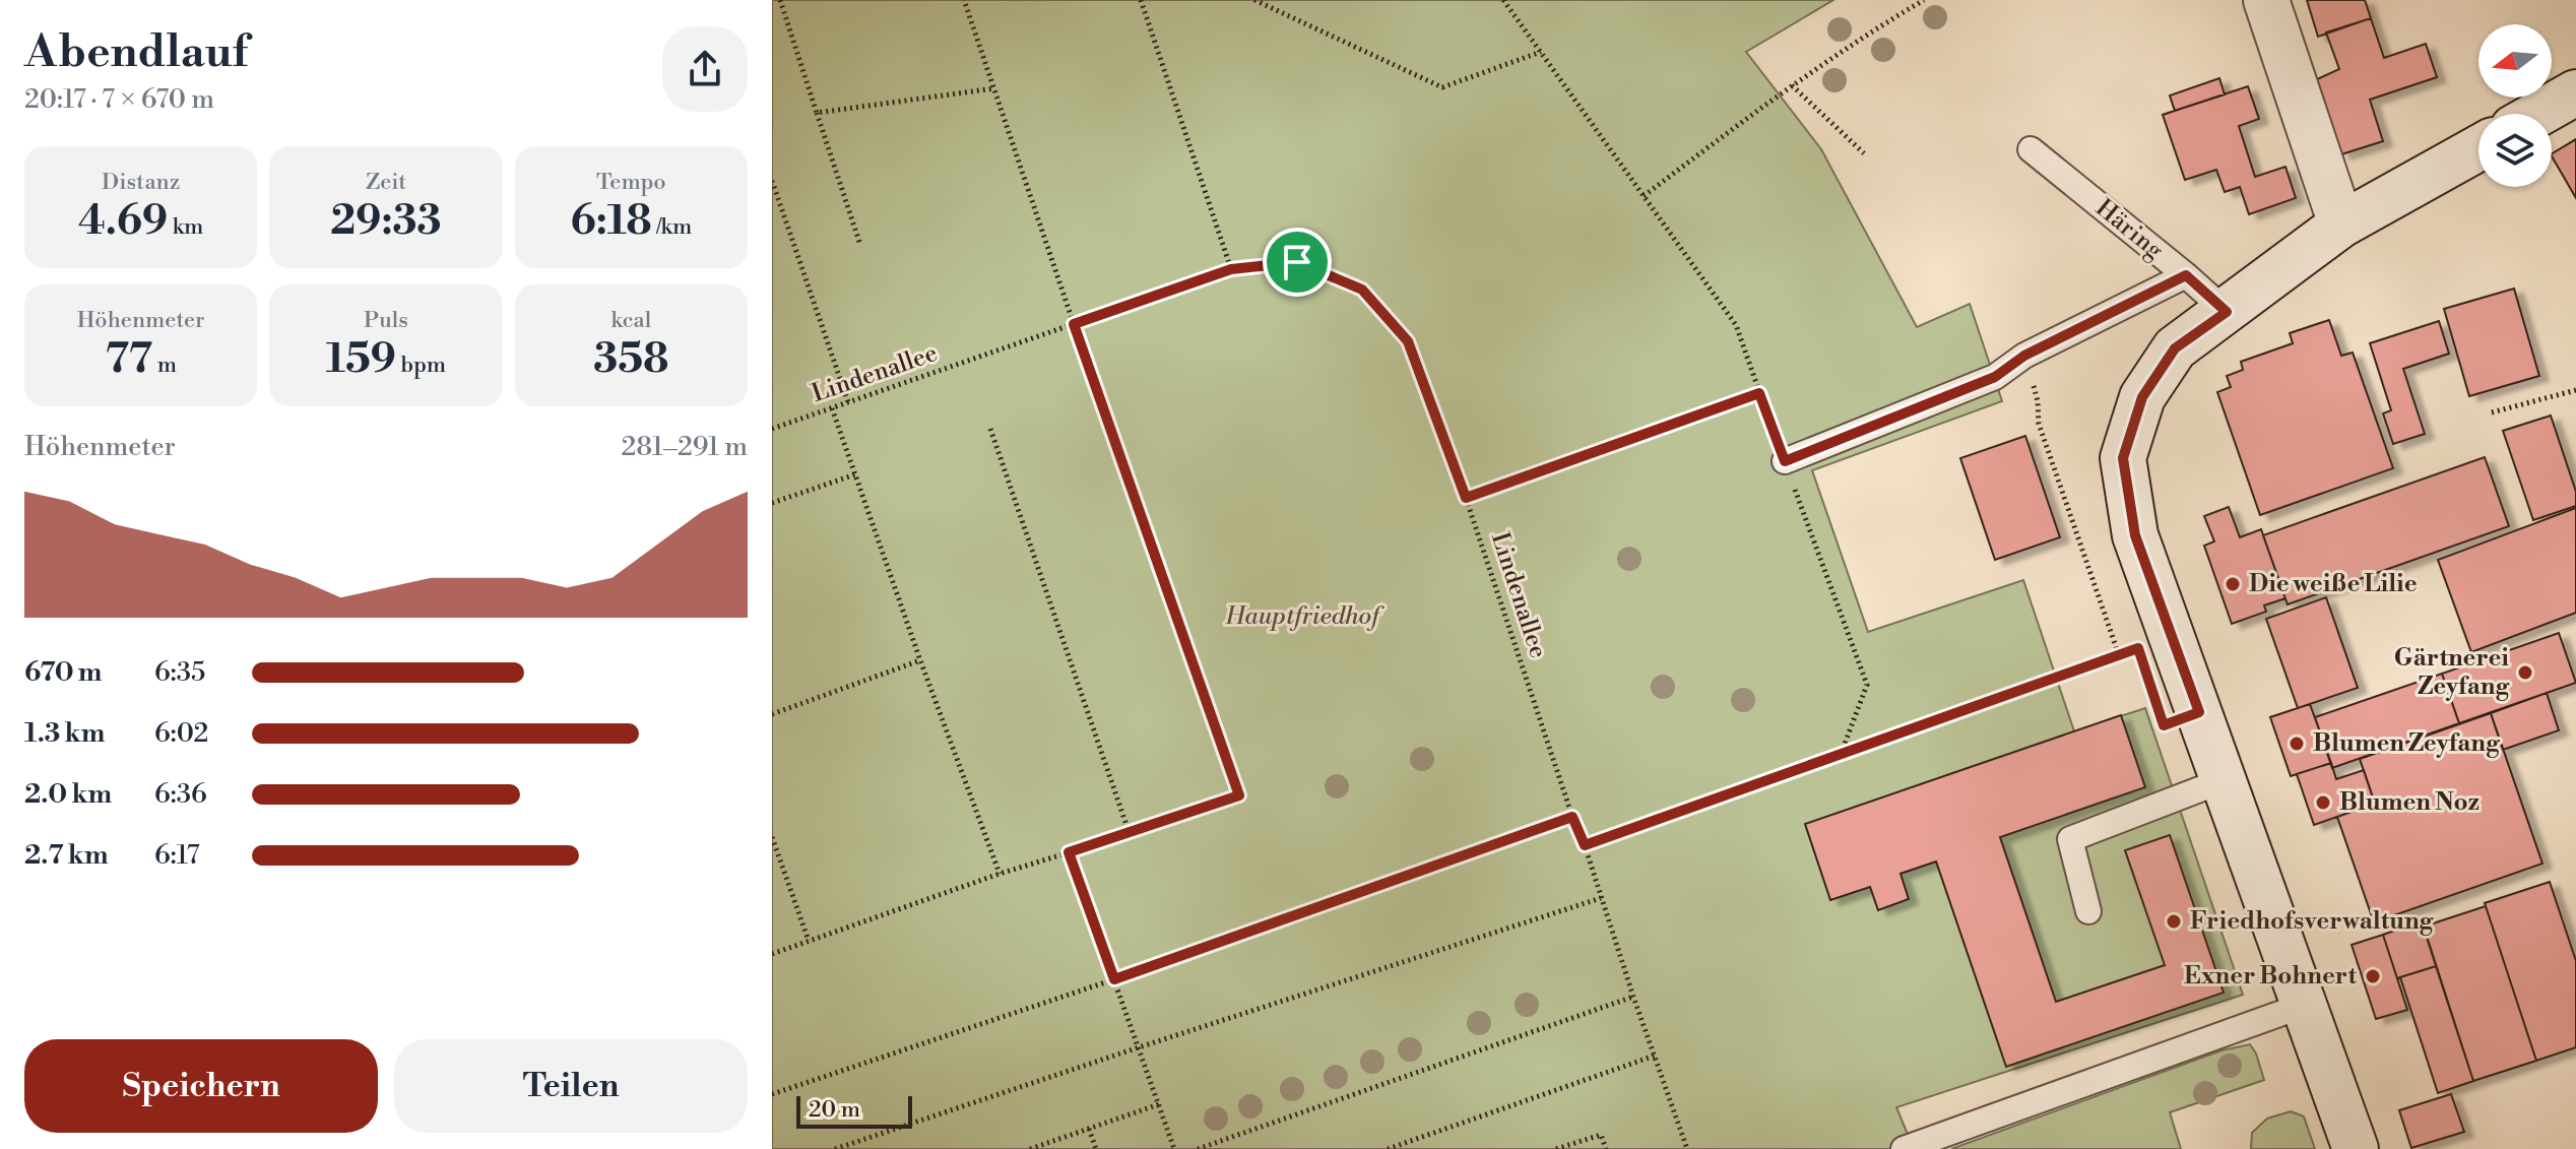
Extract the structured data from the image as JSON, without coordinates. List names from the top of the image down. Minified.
{"streets":{"lane":["Häring"],"path":["Lindenallee"]},"parks":["Hauptfriedhof"],"places":["Die weiße Lilie","Gärtnerei Zeyfang","Blumen Zeyfang","Blumen Noz","Friedhofsverwaltung","Exner Bohnert"],"scale_bar":"20 m","north":"left","page":{"heading":["Abendlauf","20:17 · 7 × 670 m"],"stats":[["Distanz","4.69 km"],["Zeit","29:33"],["Tempo","6:18 /km"],["Höhenmeter","77 m"],["Puls","159 bpm"],["kcal","358"]],"chart":["Höhenmeter","281–291 m"],"list":[{"name":"670 m","note":"6:35"},{"name":"1.3 km","note":"6:02"},{"name":"2.0 km","note":"6:36"},{"name":"2.7 km","note":"6:17"}],"buttons":["Speichern","Teilen"],"scale":"20 m"}}
